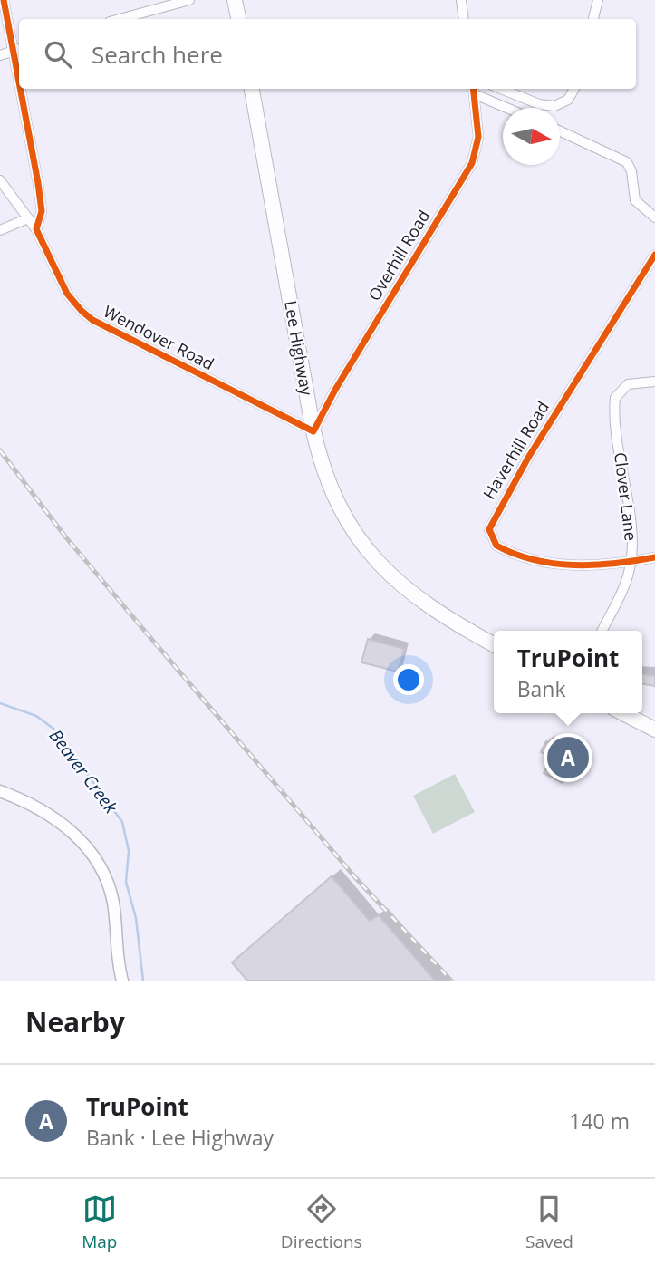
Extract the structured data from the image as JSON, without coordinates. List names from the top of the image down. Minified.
{"streets":{"main road":["Lee Highway"],"street":["Overhill Road","Wendover Road","Haverhill Road","Clover Lane"]},"crossings":[["Overhill Road","Wendover Road"],["Overhill Road","Lee Highway"],["Wendover Road","Lee Highway"],["Haverhill Road","Clover Lane"]],"water":["Beaver Creek"],"north":"right","page":{"search":"Search here","popup":["TruPoint","Bank"],"pins":"A","heading":"Nearby","list":[{"mark":"A","name":"TruPoint","note":"Bank · Lee Highway","value":"140 m"}],"nav":["Map","Directions","Saved"]}}
